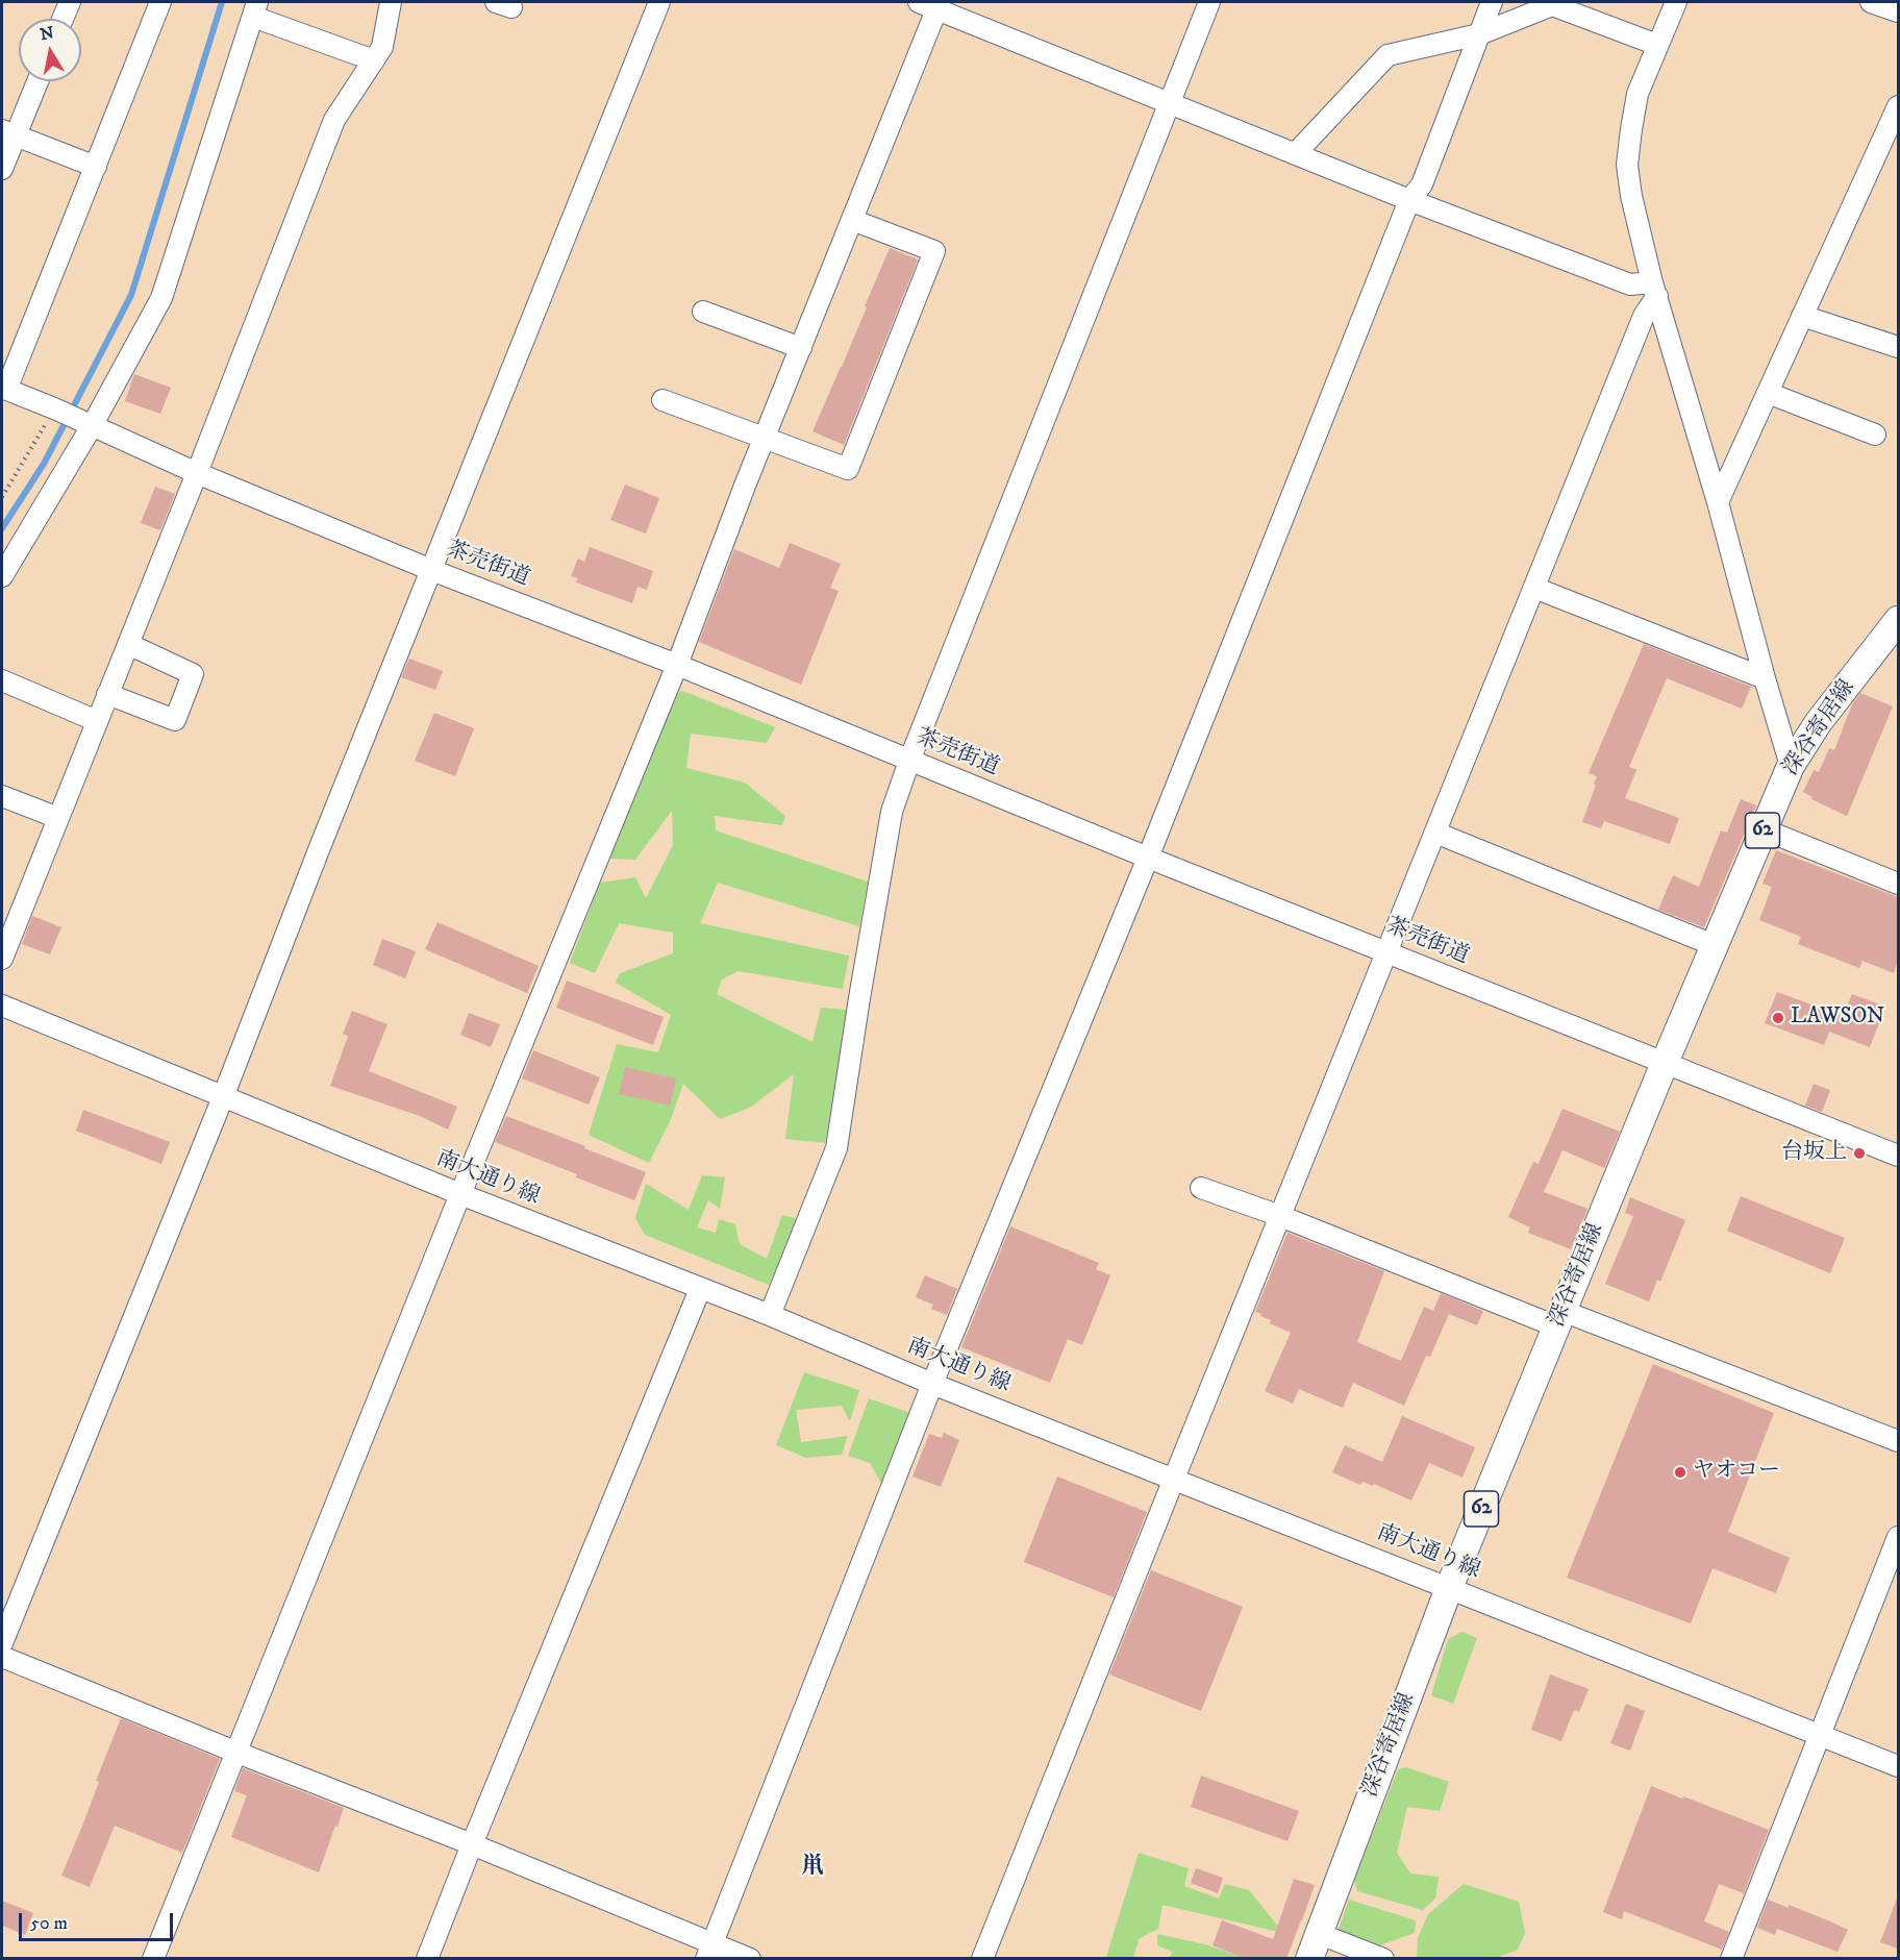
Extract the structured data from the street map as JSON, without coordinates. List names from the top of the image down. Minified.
{"streets":{"main road":["深谷寄居線","62"],"street":["茶売街道","南大通り線"]},"crossings":[["茶売街道","深谷寄居線"],["深谷寄居線","南大通り線"]],"districts":["鼡"],"places":["LAWSON","台坂上","ヤオコー"],"scale_bar":"50 m","north":"top"}
